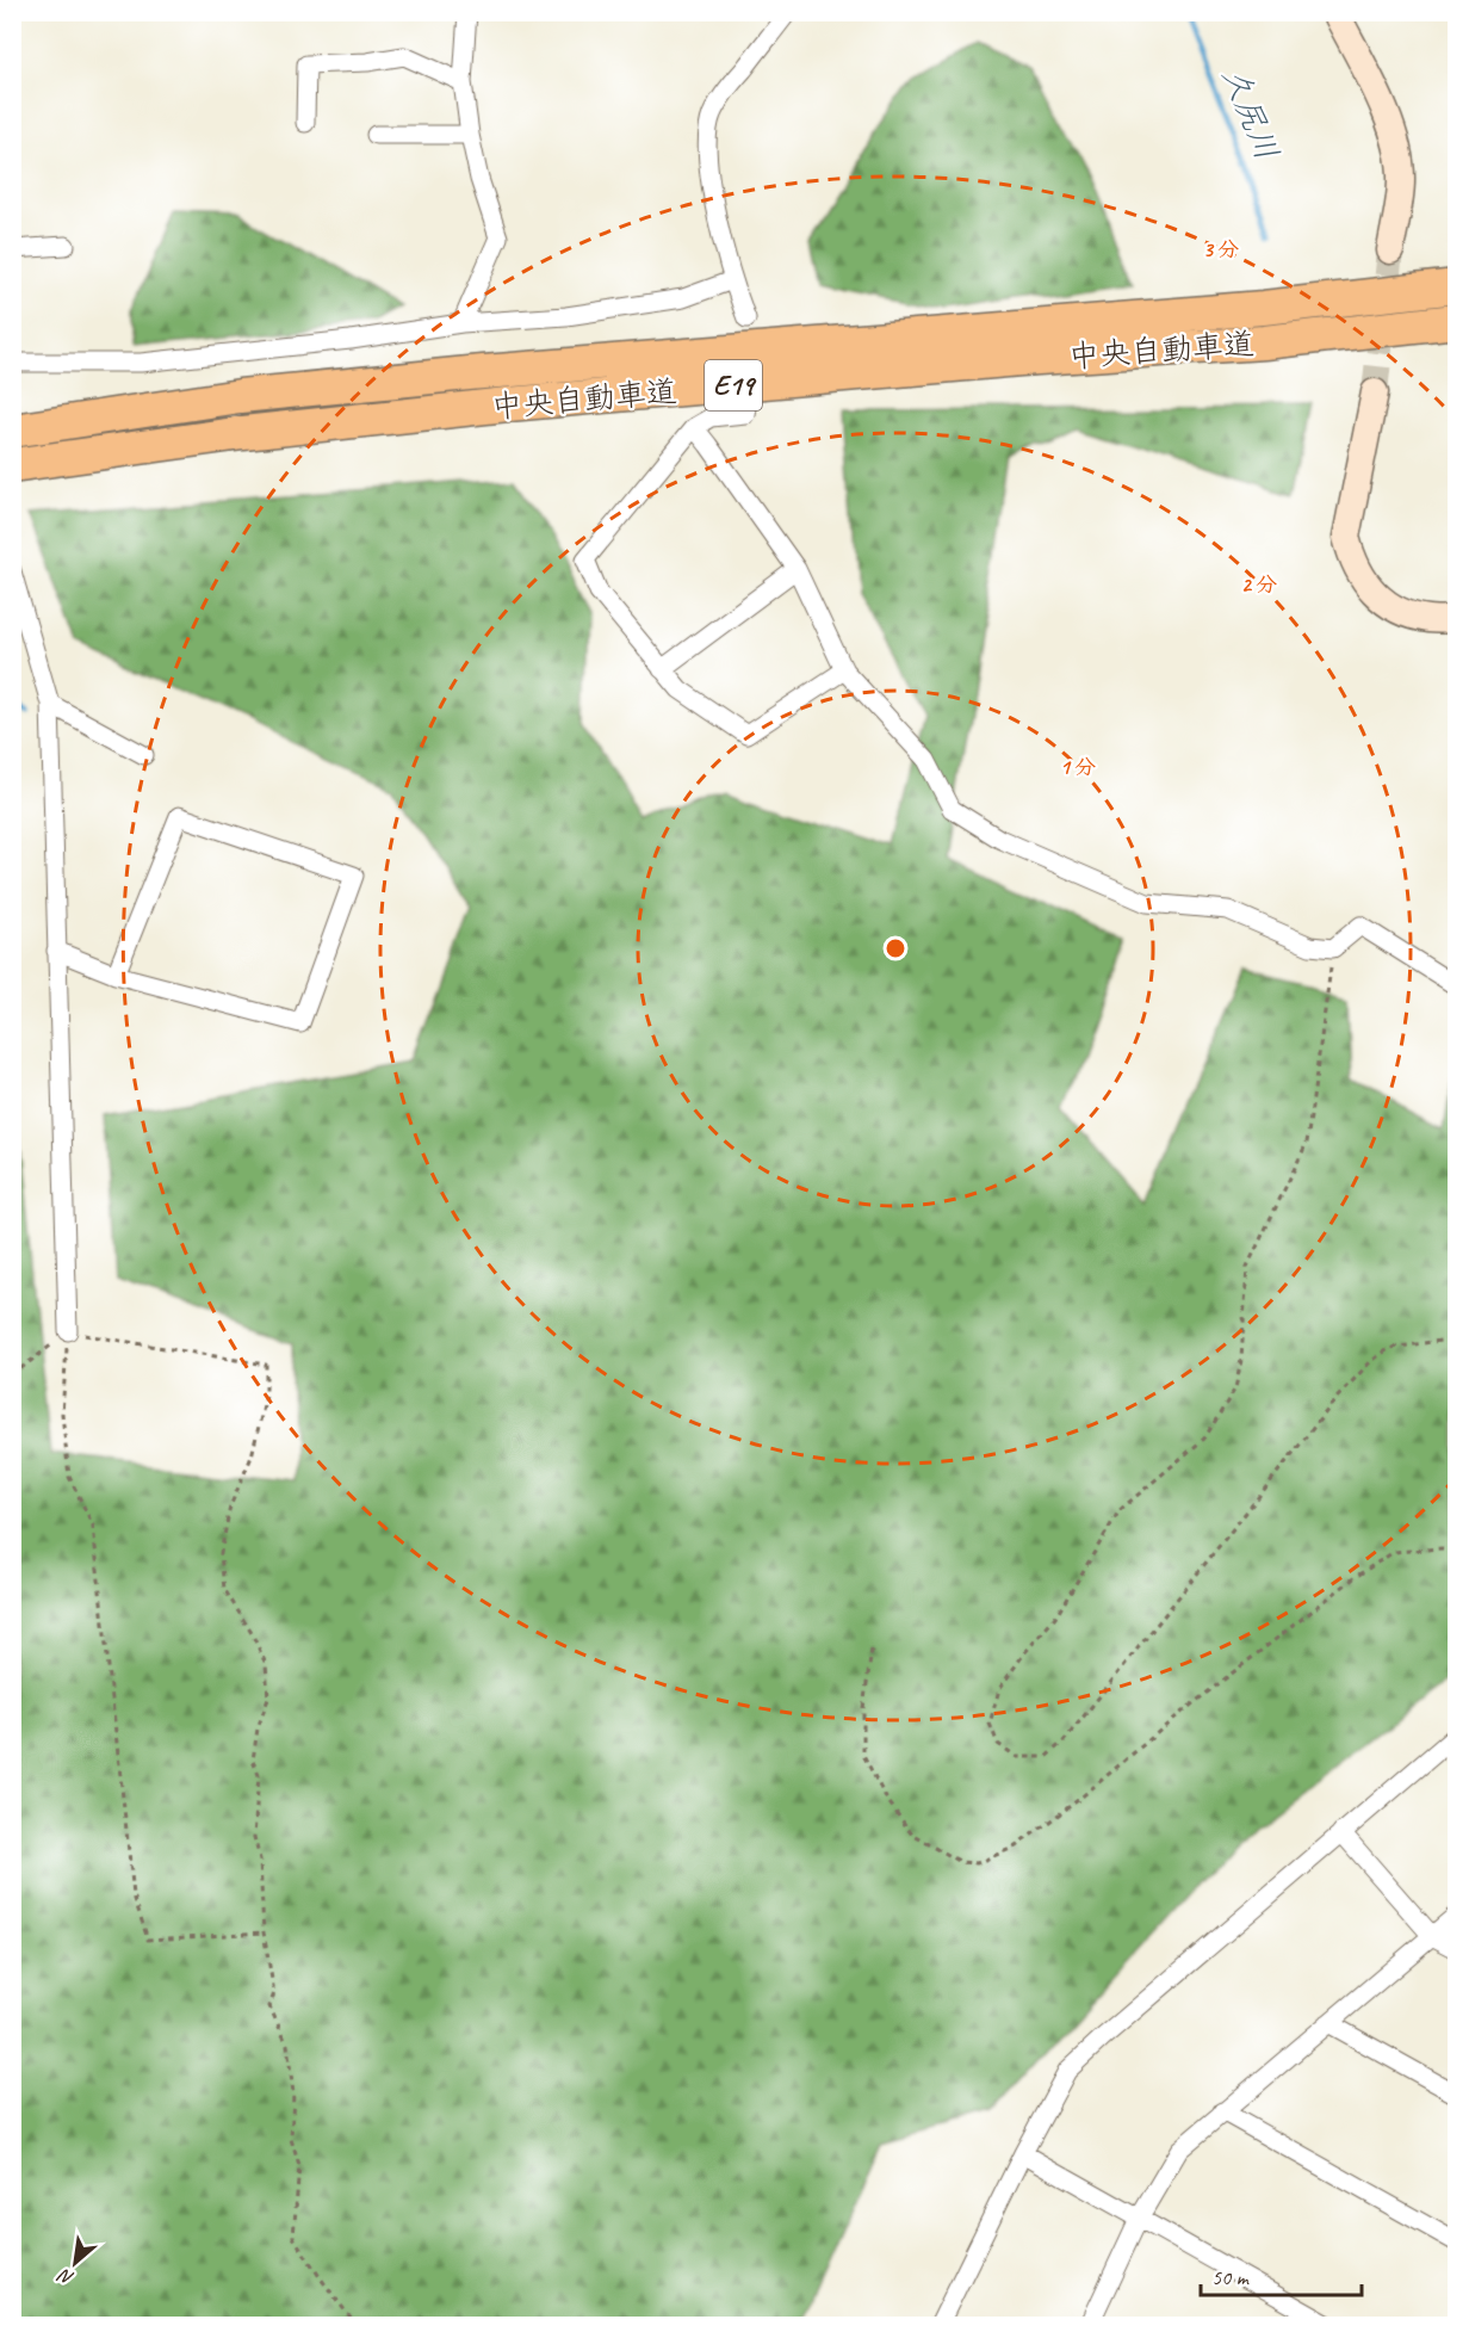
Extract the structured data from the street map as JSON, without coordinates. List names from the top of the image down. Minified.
{"streets":{"highway":["中央自動車道","E19"]},"water":["久尻川"],"scale_bar":"50 m","north":"bottom left","rings":["3 分","2 分","1 分"]}
